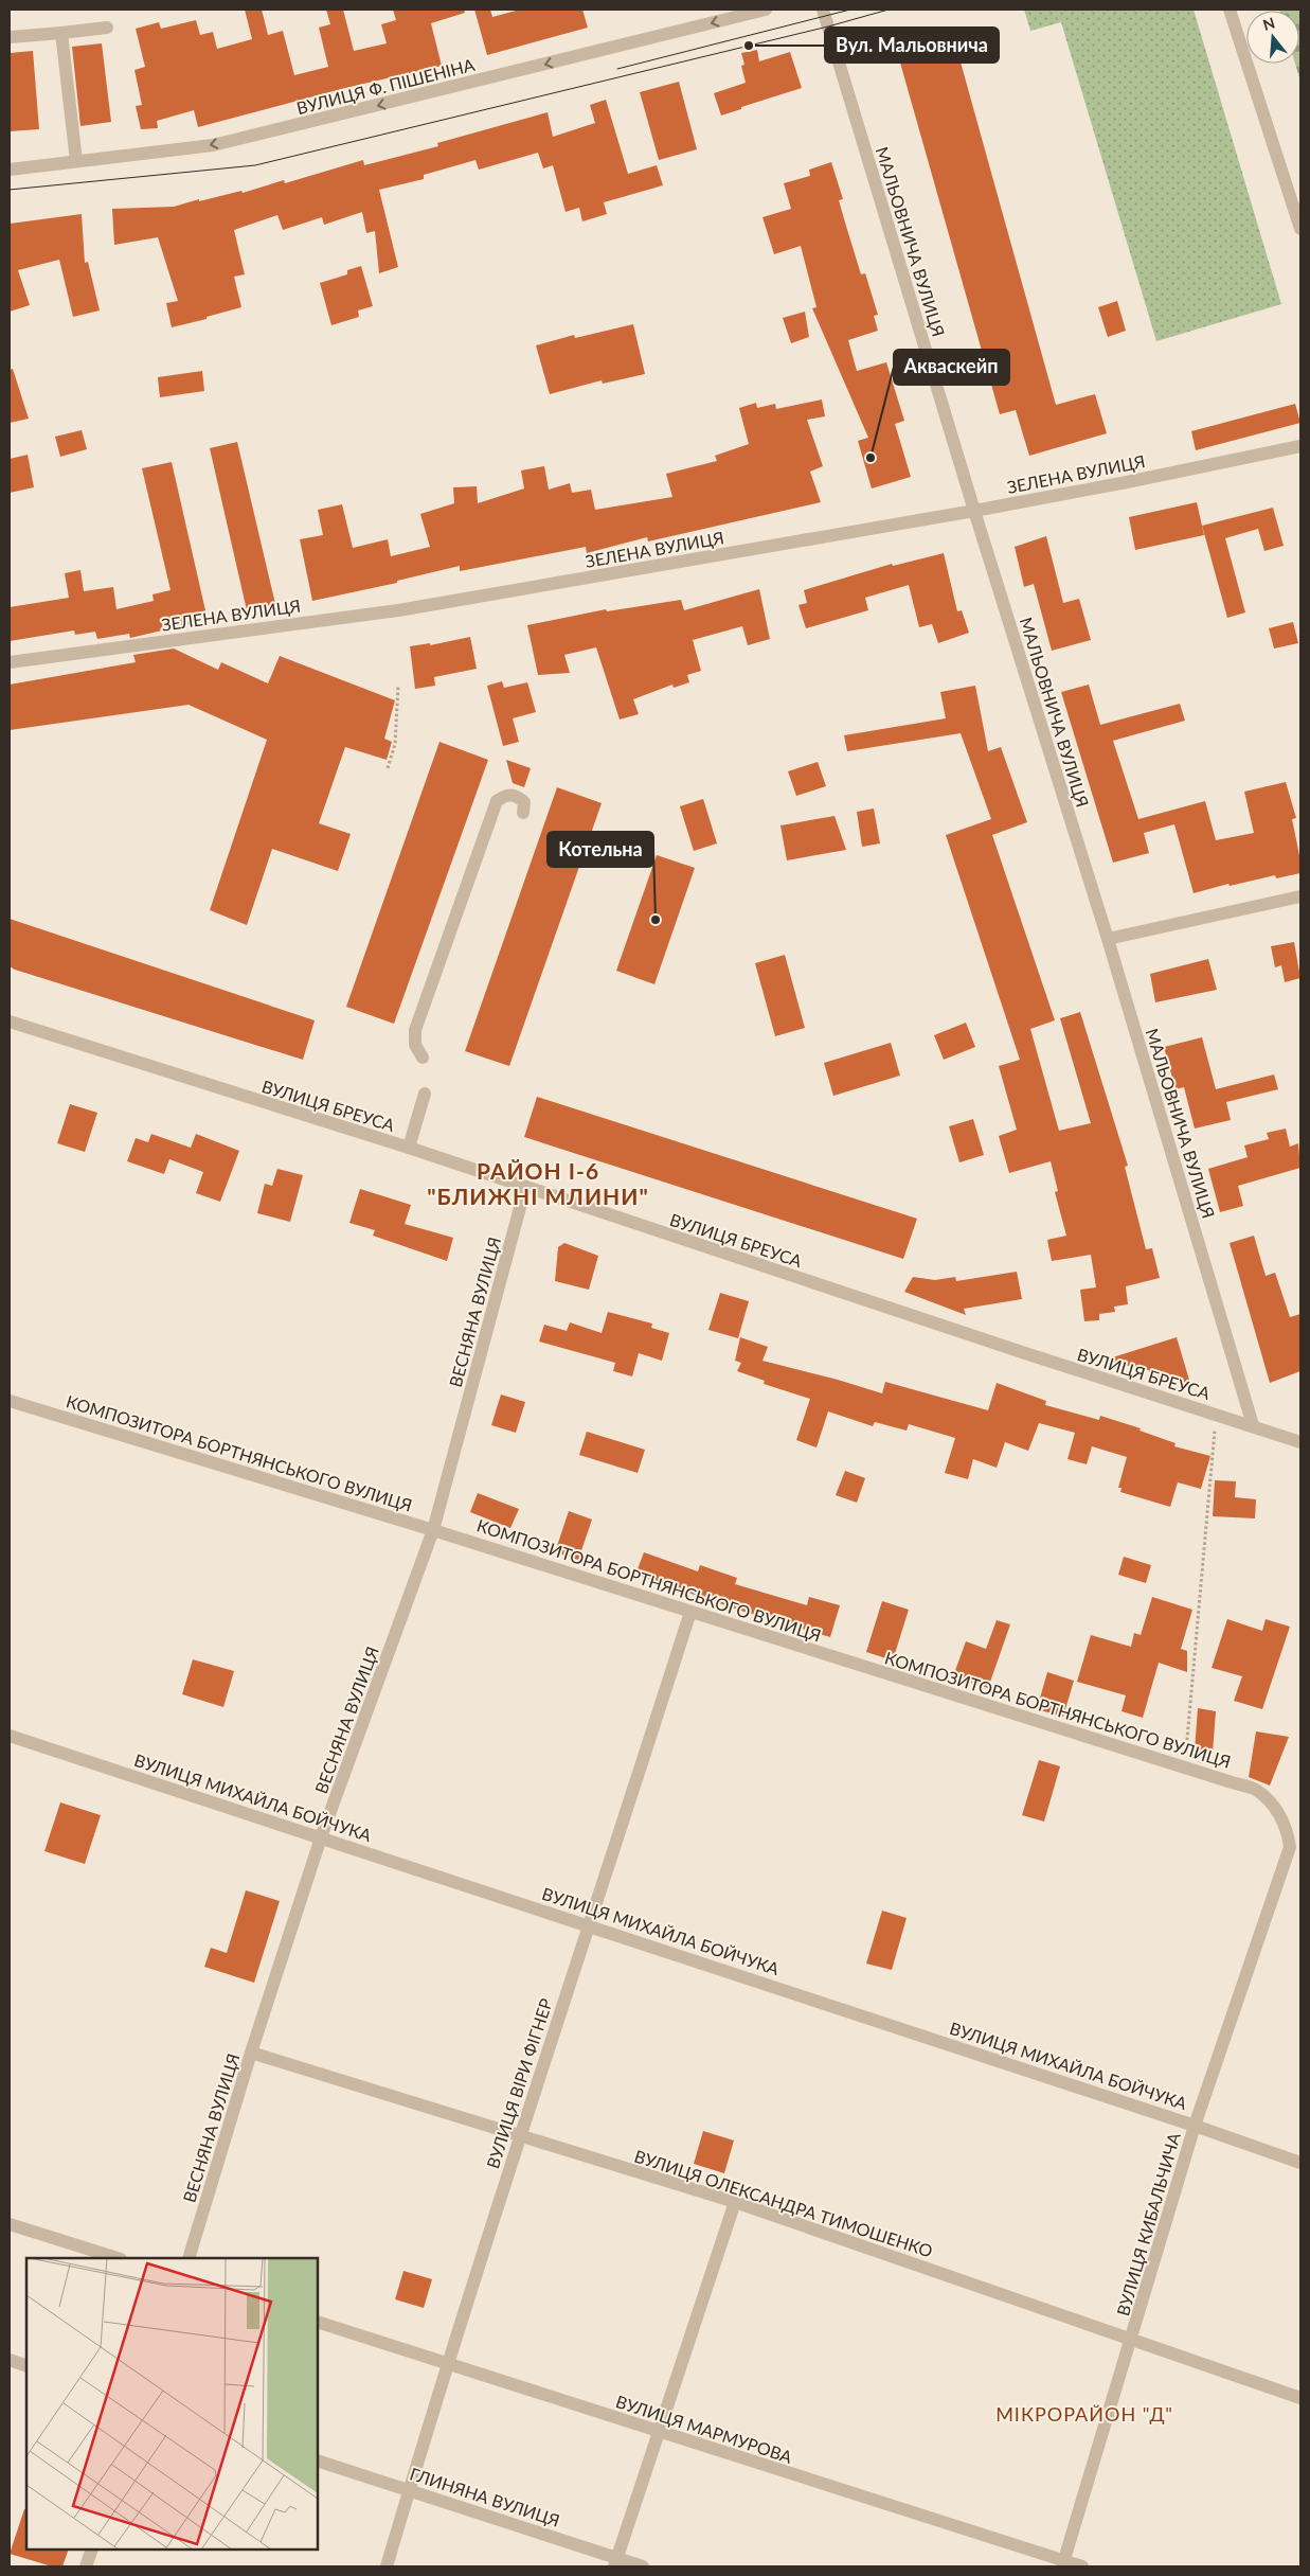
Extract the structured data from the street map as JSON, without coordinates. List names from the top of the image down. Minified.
{"streets":{"street":["ВУЛИЦЯ Ф. ПІШЕНІНА","МАЛЬОВНИЧА ВУЛИЦЯ","ЗЕЛЕНА ВУЛИЦЯ","ВУЛИЦЯ БРЕУСА","ВЕСНЯНА ВУЛИЦЯ","КОМПОЗИТОРА БОРТНЯНСЬКОГО ВУЛИЦЯ","ВУЛИЦЯ МИХАЙЛА БОЙЧУКА","ВУЛИЦЯ ВІРИ ФІГНЕР","ВУЛИЦЯ ОЛЕКСАНДРА ТИМОШЕНКО","ВУЛИЦЯ КИБАЛЬЧИЧА","ВУЛИЦЯ МАРМУРОВА","ГЛИНЯНА ВУЛИЦЯ"]},"crossings":[["МАЛЬОВНИЧА ВУЛИЦЯ","ЗЕЛЕНА ВУЛИЦЯ"],["МАЛЬОВНИЧА ВУЛИЦЯ","ВУЛИЦЯ БРЕУСА"],["ВУЛИЦЯ БРЕУСА","ВЕСНЯНА ВУЛИЦЯ"],["ВЕСНЯНА ВУЛИЦЯ","КОМПОЗИТОРА БОРТНЯНСЬКОГО ВУЛИЦЯ"],["ВЕСНЯНА ВУЛИЦЯ","ВУЛИЦЯ МИХАЙЛА БОЙЧУКА"],["ВЕСНЯНА ВУЛИЦЯ","ВУЛИЦЯ ОЛЕКСАНДРА ТИМОШЕНКО"],["КОМПОЗИТОРА БОРТНЯНСЬКОГО ВУЛИЦЯ","ВУЛИЦЯ ВІРИ ФІГНЕР"],["КОМПОЗИТОРА БОРТНЯНСЬКОГО ВУЛИЦЯ","ВУЛИЦЯ КИБАЛЬЧИЧА"],["ВУЛИЦЯ МИХАЙЛА БОЙЧУКА","ВУЛИЦЯ ВІРИ ФІГНЕР"],["ВУЛИЦЯ МИХАЙЛА БОЙЧУКА","ВУЛИЦЯ КИБАЛЬЧИЧА"],["ВУЛИЦЯ ВІРИ ФІГНЕР","ВУЛИЦЯ ОЛЕКСАНДРА ТИМОШЕНКО"],["ВУЛИЦЯ ВІРИ ФІГНЕР","ВУЛИЦЯ МАРМУРОВА"],["ВУЛИЦЯ ВІРИ ФІГНЕР","ГЛИНЯНА ВУЛИЦЯ"],["ВУЛИЦЯ ОЛЕКСАНДРА ТИМОШЕНКО","ВУЛИЦЯ КИБАЛЬЧИЧА"],["ВУЛИЦЯ КИБАЛЬЧИЧА","ВУЛИЦЯ МАРМУРОВА"]],"one_way":["ВУЛИЦЯ Ф. ПІШЕНІНА"],"districts":["РАЙОН І-6 \"БЛИЖНІ МЛИНИ\"","МІКРОРАЙОН \"Д\""],"places":["Вул. Мальовнича","Акваскейп","Котельна"],"north":"top"}
